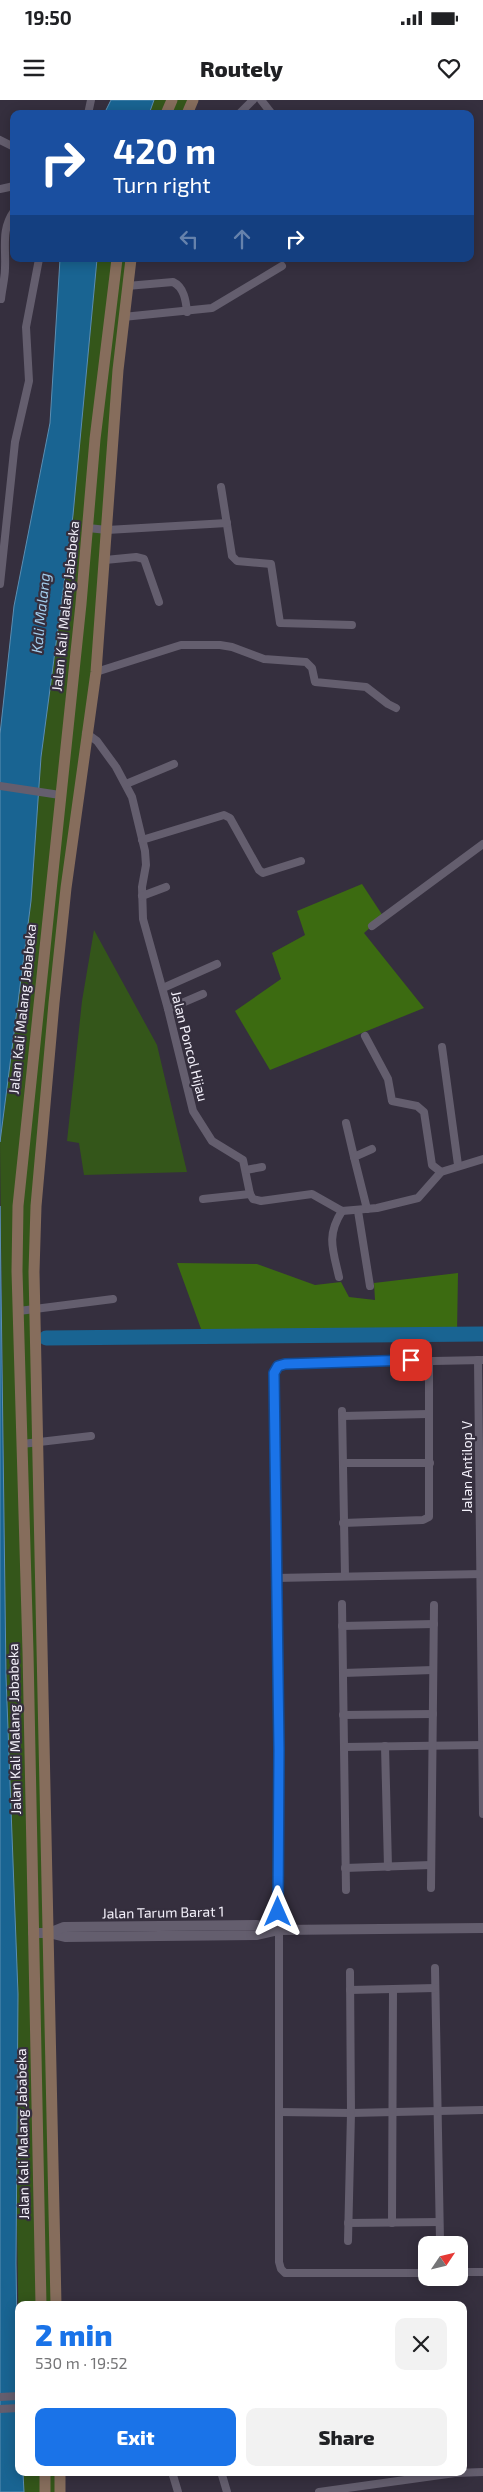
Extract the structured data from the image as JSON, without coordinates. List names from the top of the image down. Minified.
{"streets":{"main road":["Jalan Kali Malang Jababeka"],"street":["Jalan Poncol Hijau","Jalan Antilop V","Jalan Tarum Barat 1"]},"crossings":[["Jalan Kali Malang Jababeka","Jalan Tarum Barat 1"]],"water":["Kali Malang"],"north":"top right","page":{"status":"19:50","header":"Routely","turn":["420 m","Turn right"],"heading":["2 min","530 m · 19:52"],"buttons":["Exit","Share"]}}
